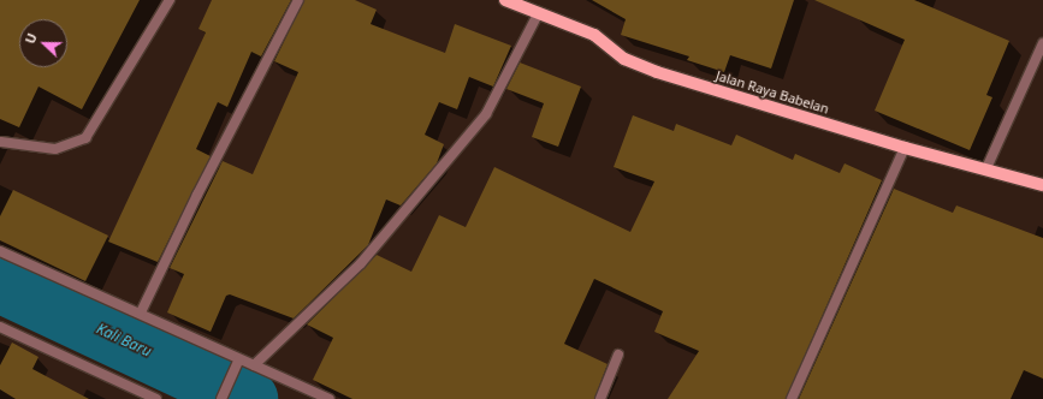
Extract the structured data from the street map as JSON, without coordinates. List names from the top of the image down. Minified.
{"streets":{"main road":["Jalan Raya Babelan"]},"water":["Kali Baru"],"north":"left"}
